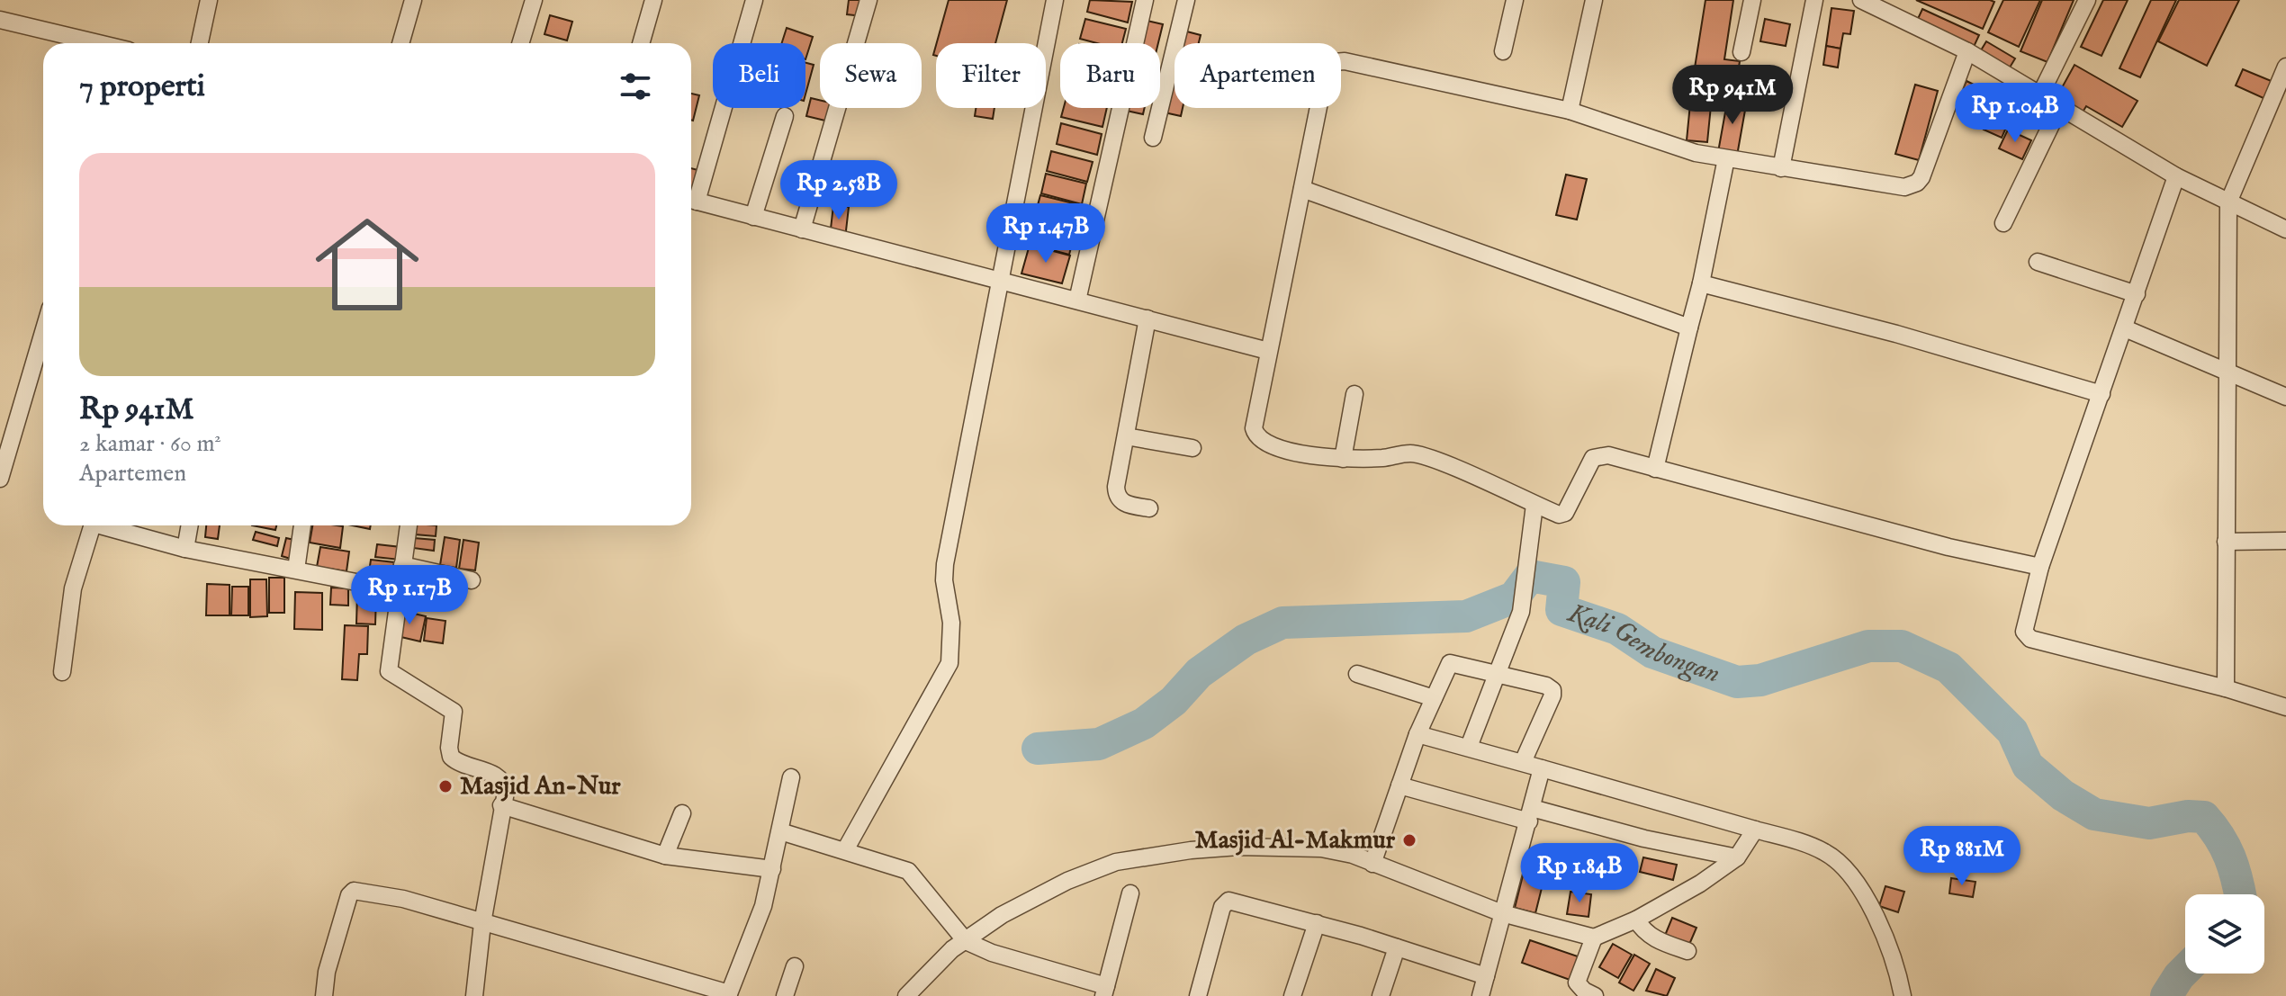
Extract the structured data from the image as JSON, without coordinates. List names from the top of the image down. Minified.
{"water":["Kali Gembongan"],"places":["Masjid An-Nur","Masjid Al-Makmur"],"page":{"chip":["Beli","Sewa","Filter","Baru","Apartemen"],"heading":"7 properti","price":["Rp 941M","Rp 1.04B","Rp 2.58B","Rp 1.47B","Rp 1.17B","Rp 881M","Rp 1.84B"],"list":[{"name":"Rp 941M","note":"2 kamar · 60 m² · Apartemen"}]}}
